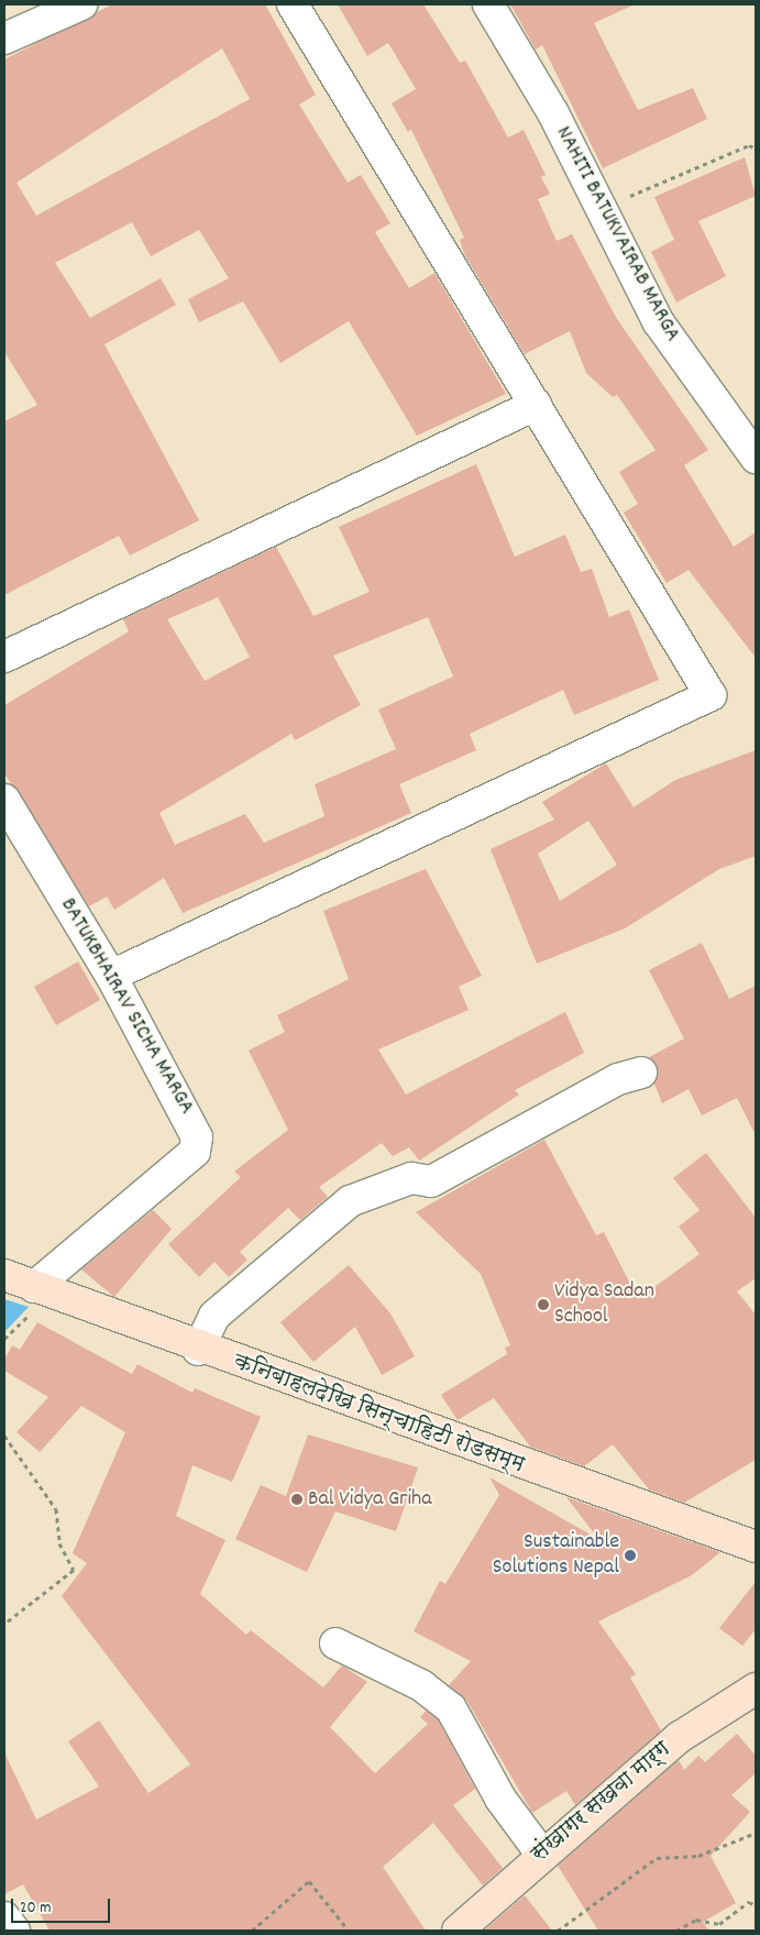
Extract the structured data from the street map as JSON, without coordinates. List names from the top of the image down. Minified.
{"streets":{"street":["NAHITI BATUKVAIRAB MARGA","BATUKBHAIRAV SICHA MARGA","कनिबाहलदेखि सिन्चाहिटी रोडसम्म","संखागर सखवा मार्ग"]},"crossings":[["BATUKBHAIRAV SICHA MARGA","कनिबाहलदेखि सिन्चाहिटी रोडसम्म"]],"places":["Vidya Sadan School","Bal Vidya Griha","Sustainable Solutions Nepal"],"scale_bar":"20 m"}
